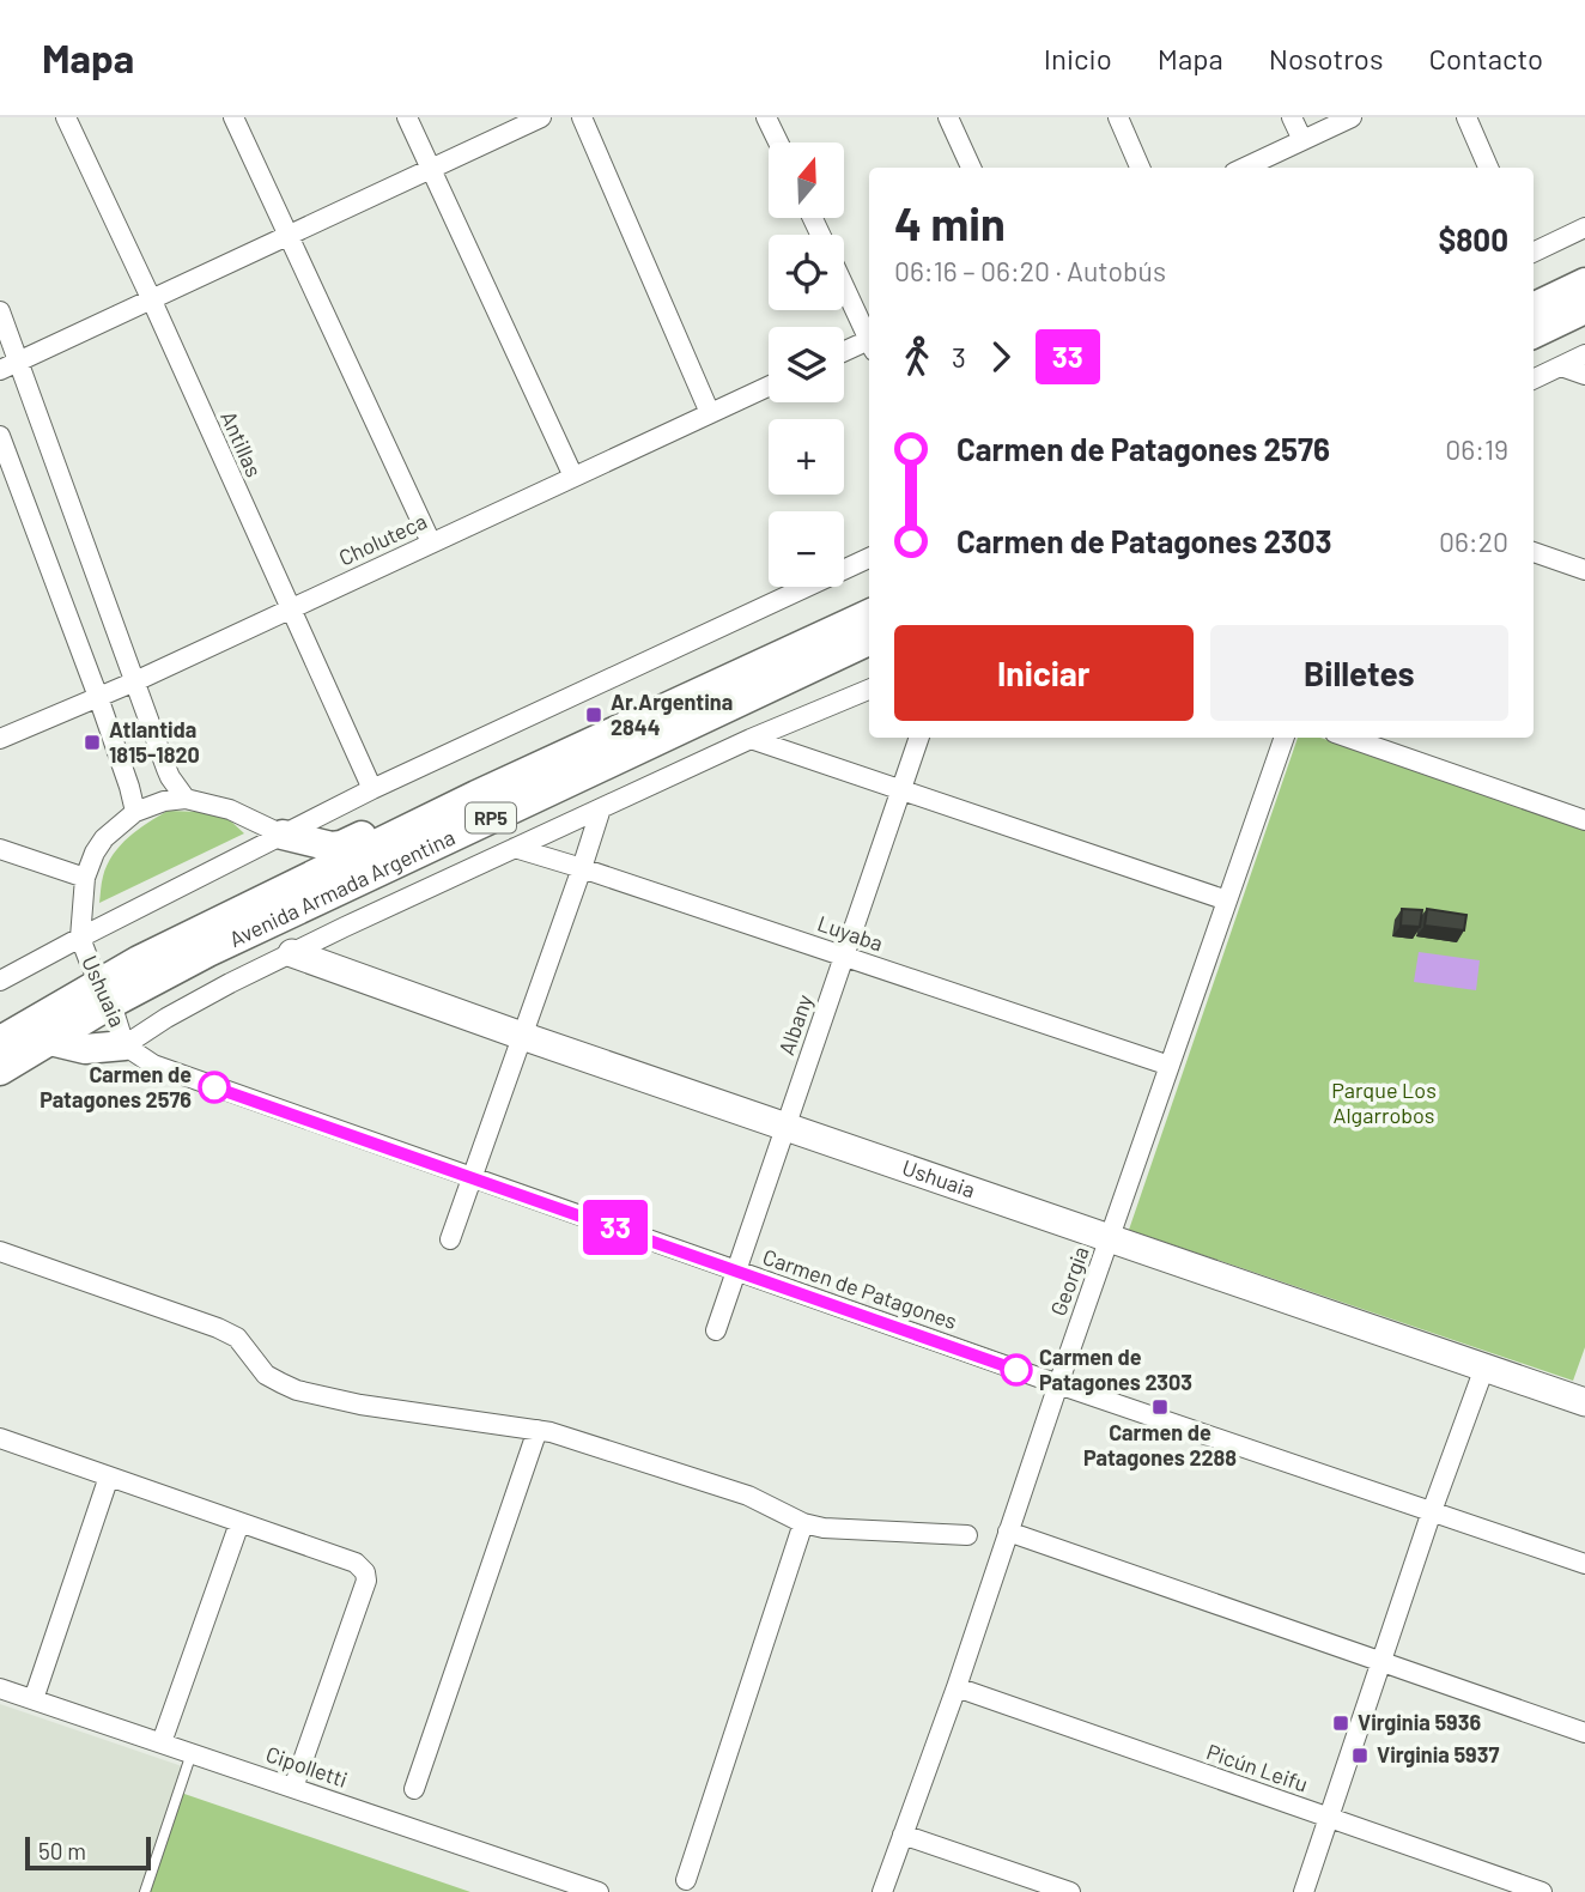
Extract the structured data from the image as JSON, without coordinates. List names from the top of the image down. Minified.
{"streets":{"main road":["RP5","Avenida Armada Argentina","Ushuaia"],"street":["Antillas","Choluteca","Luyaba","Albany","Georgia","Carmen de Patagones","Cipolletti","Picún Leifu"]},"crossings":[["Antillas","Choluteca"],["Avenida Armada Argentina","Luyaba"],["Avenida Armada Argentina","Ushuaia"],["Avenida Armada Argentina","Carmen de Patagones"],["Luyaba","Albany"],["Luyaba","Georgia"],["Ushuaia","Albany"],["Ushuaia","Georgia"],["Ushuaia","Carmen de Patagones"],["Albany","Carmen de Patagones"],["Georgia","Carmen de Patagones"],["Georgia","Picún Leifu"]],"parks":["Parque Los Algarrobos"],"places":{"transit":["Ar.Argentina 2844","Atlantida 1815-1820","Carmen de Patagones 2288","Virginia 5936","Virginia 5937"],"other":["Carmen de Patagones 2576","Carmen de Patagones 2303"]},"lines":["bus line 33"],"scale_bar":"50 m","north":"top","page":{"header":"Mapa","nav":["Inicio","Mapa","Nosotros","Contacto"],"on_map":"33","map_buttons":["+","−"],"heading":["4 min","06:16 – 06:20 · Autobús","$800"],"legs":["3","33"],"list":[{"name":"Carmen de Patagones 2576","value":"06:19"},{"name":"Carmen de Patagones 2303","value":"06:20"}],"buttons":["Iniciar","Billetes"],"scale":"50 m"}}
